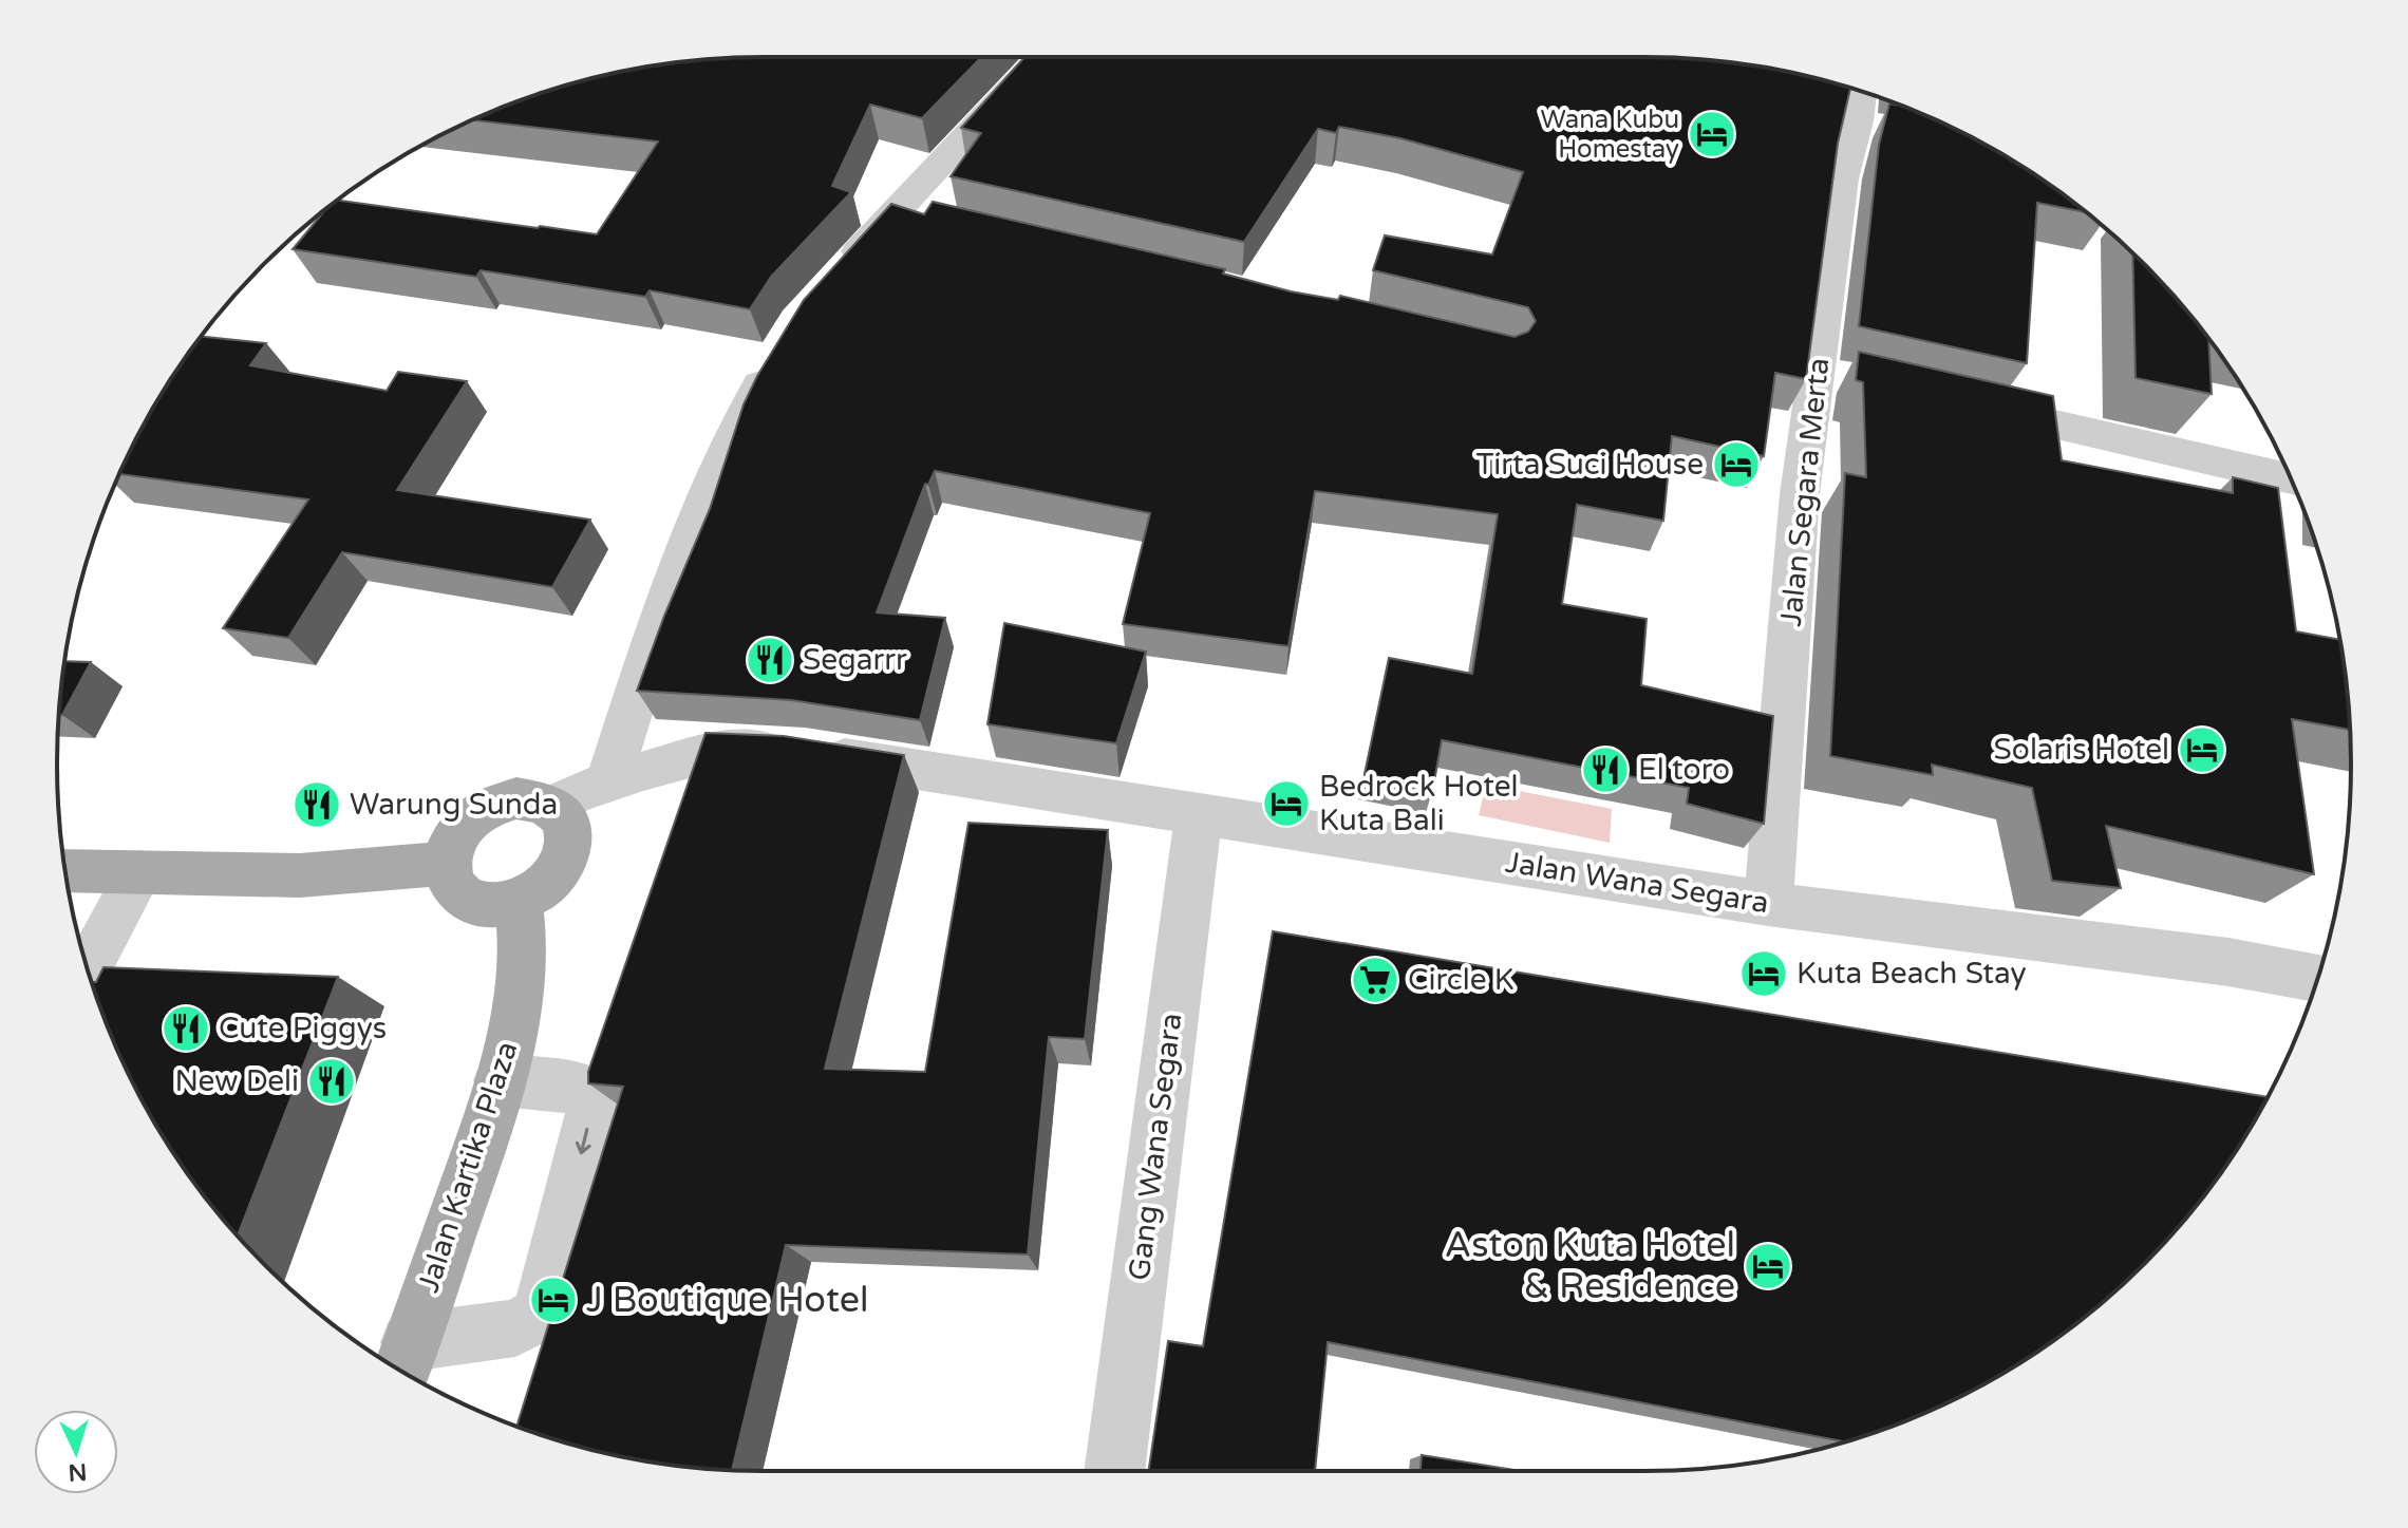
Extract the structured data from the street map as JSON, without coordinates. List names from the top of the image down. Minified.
{"streets":{"main road":["Jalan Kartika Plaza"],"street":["Jalan Segara Merta","Jalan Wana Segara","Gang Wana Segara"]},"crossings":[["Jalan Segara Merta","Jalan Wana Segara"],["Jalan Wana Segara","Gang Wana Segara"],["Jalan Wana Segara","Jalan Kartika Plaza"]],"places":{"hotel":["Wana Kubu Homestay","Tirta Suci House","Solaris Hotel","Bedrock Hotel Kuta Bali","Kuta Beach Stay","Aston Kuta Hotel & Residence","J Boutique Hotel"],"restaurant":["Segarrr","El toro","Warung Sunda","Cute Piggys","New Deli"],"supermarket":["Circle K"]},"north":"bottom"}
